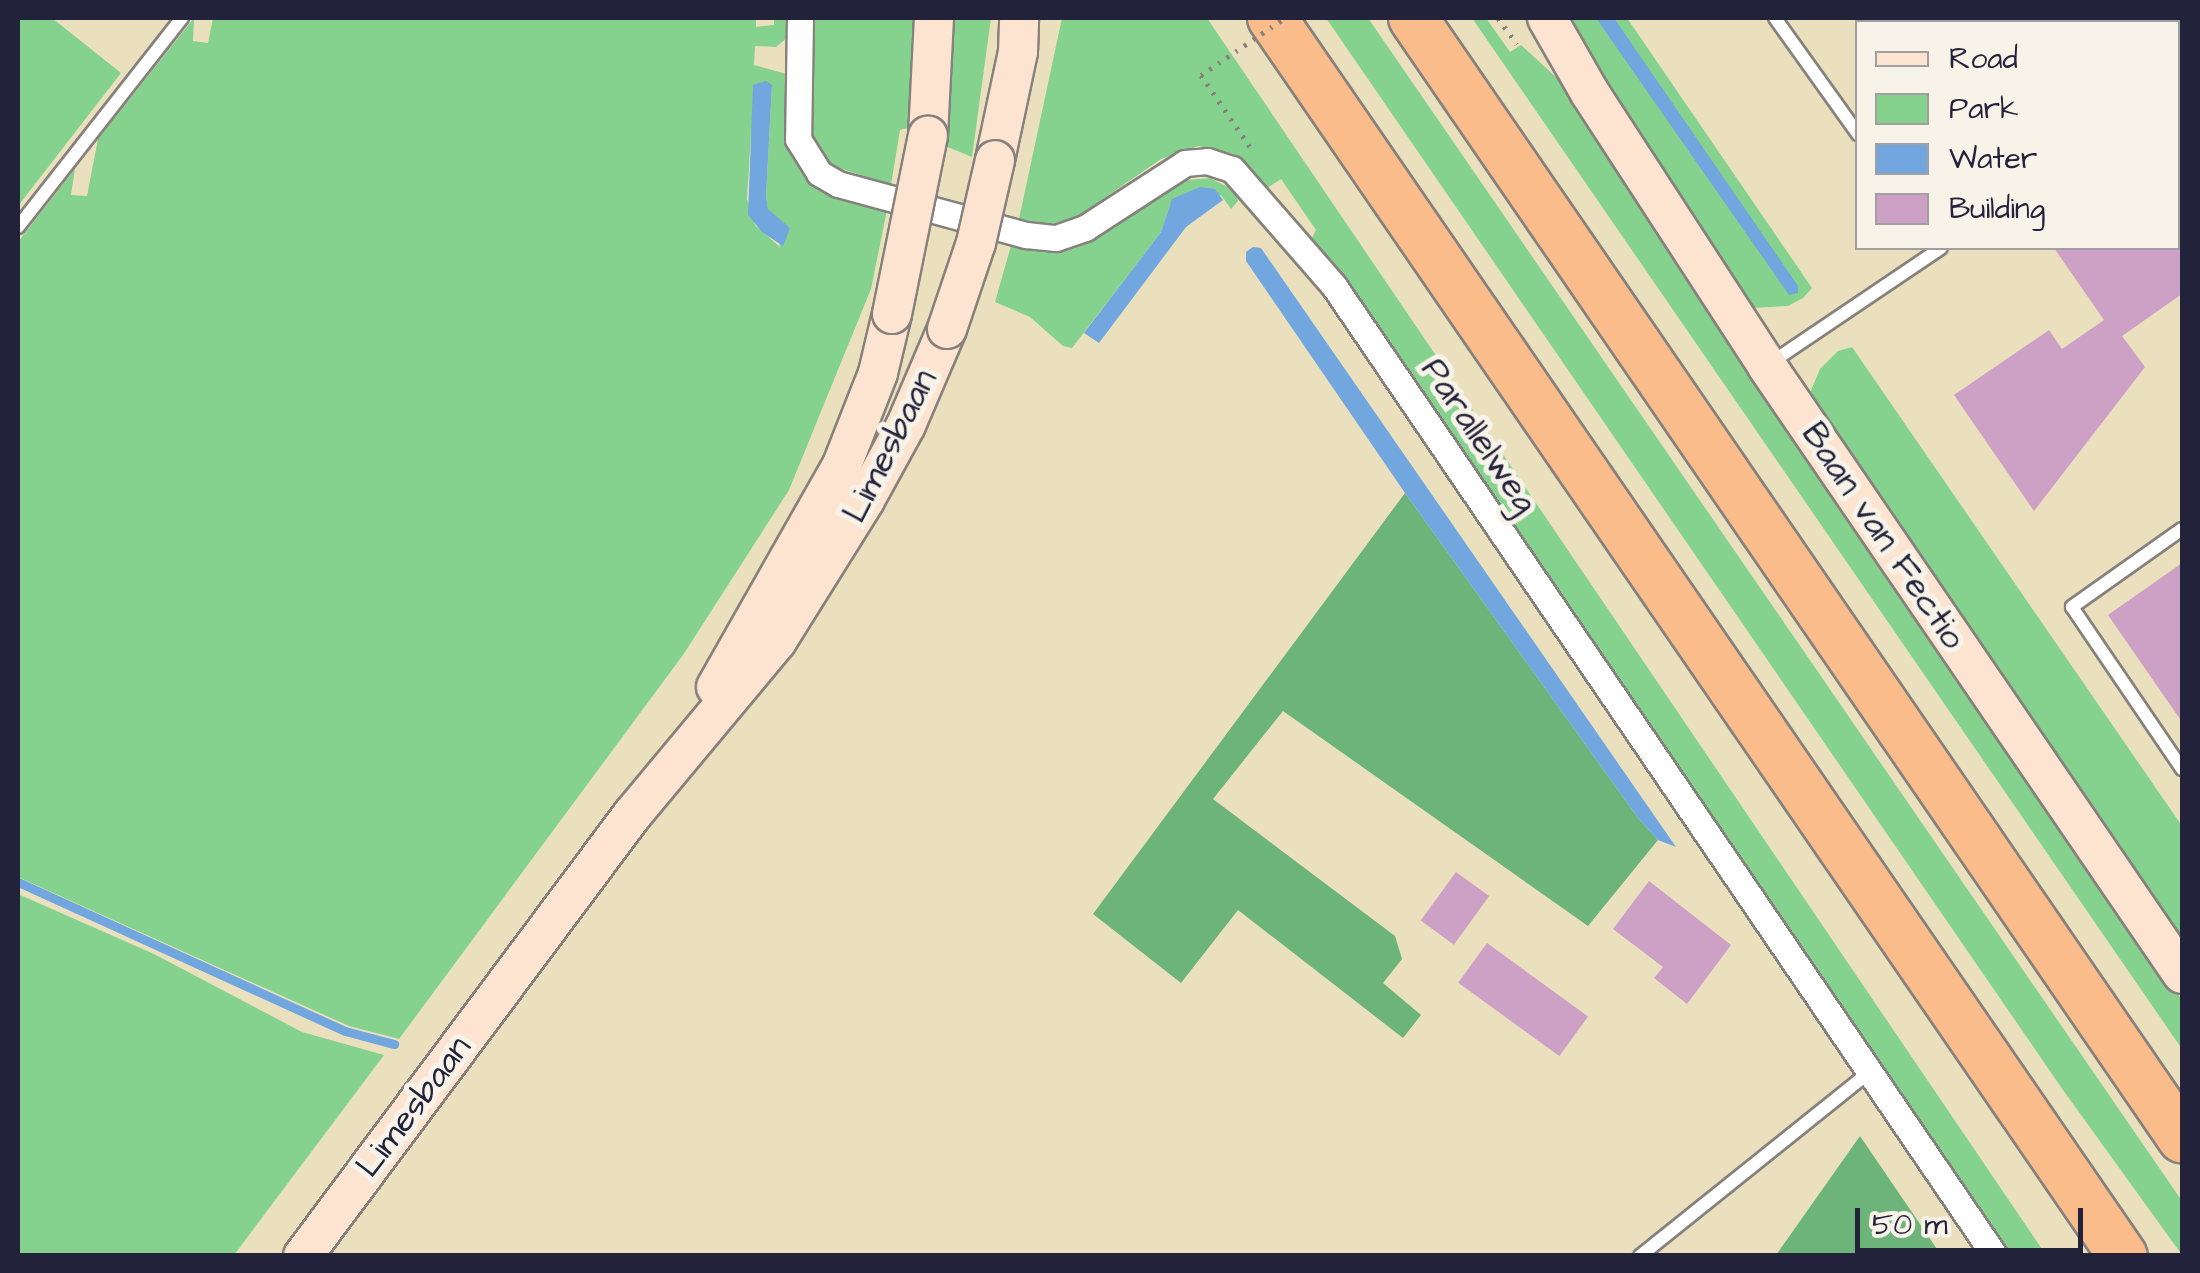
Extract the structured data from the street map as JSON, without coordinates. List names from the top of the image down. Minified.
{"streets":{"main road":["Limesbaan","Baan van Fectio"],"street":["Parallelweg"]},"legend":["Road","Park","Water","Building"],"scale_bar":"50 m"}
